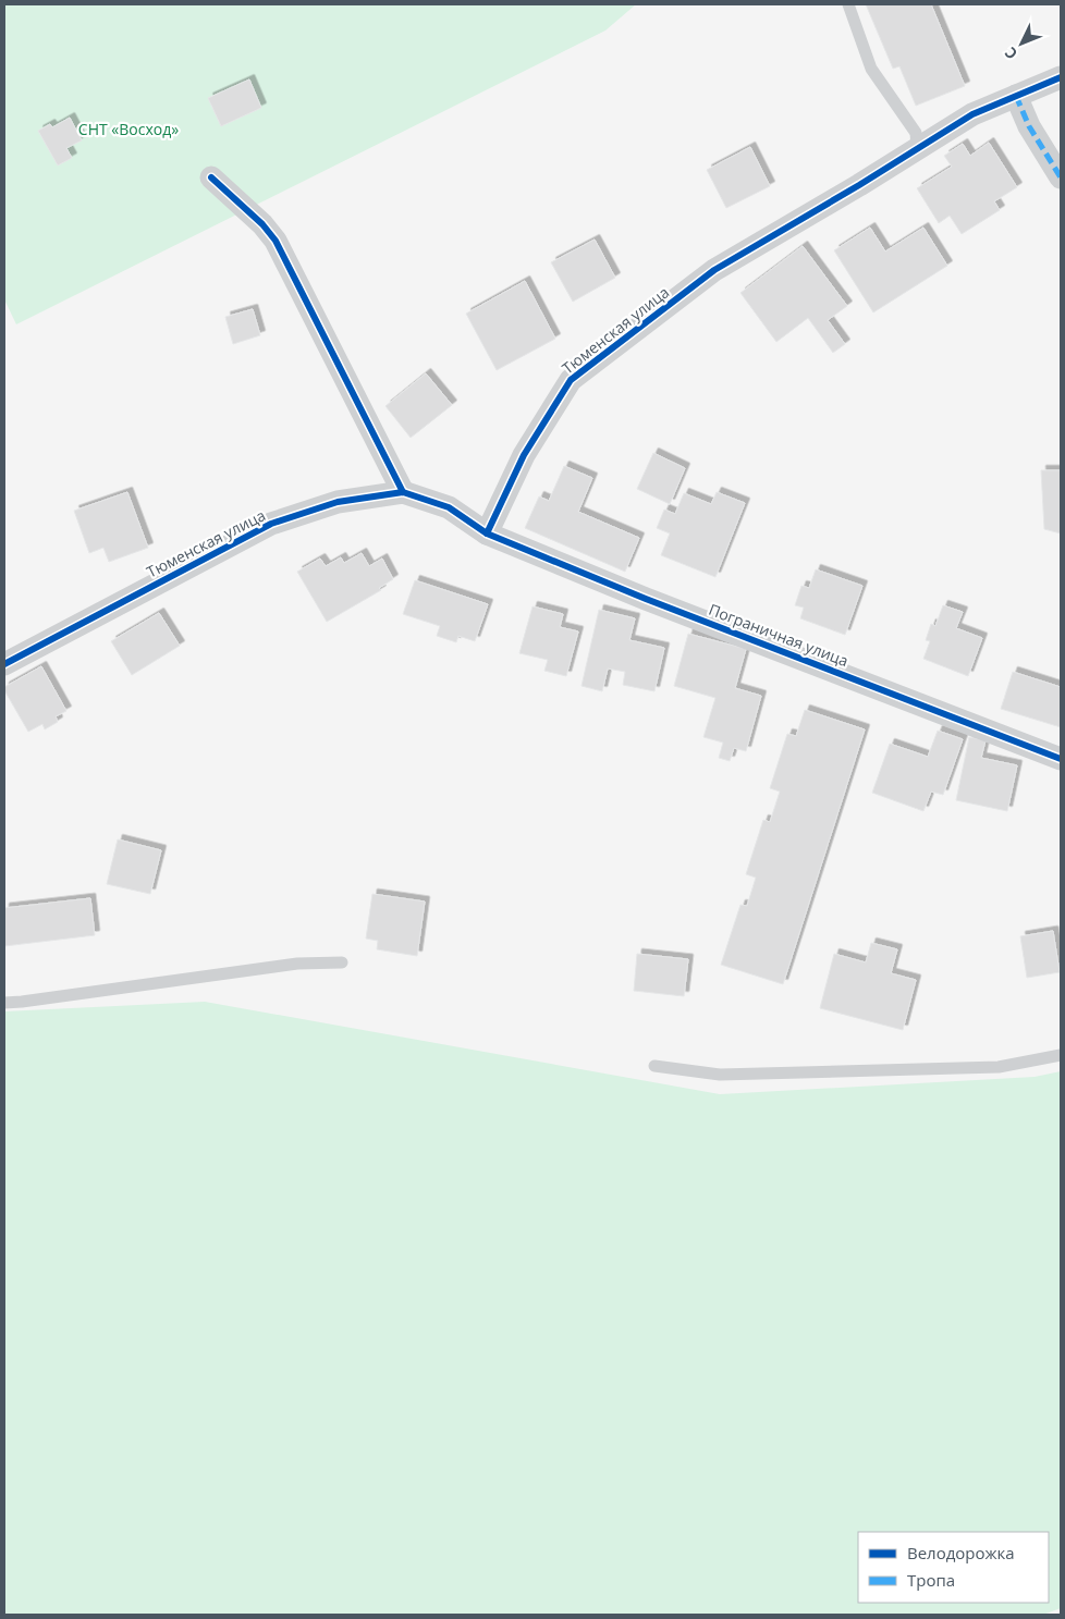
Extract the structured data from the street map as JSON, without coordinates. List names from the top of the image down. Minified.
{"streets":{"street":["Тюменская улица","Пограничная улица"]},"crossings":[["Тюменская улица","Пограничная улица"]],"parks":["СНТ «Восход»"],"legend":["Велодорожка","Тропа"],"north":"bottom left"}
